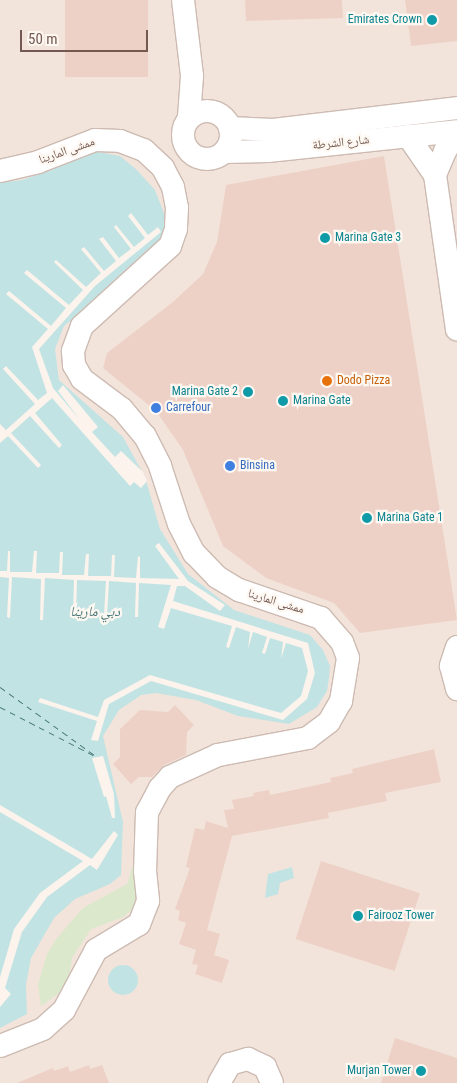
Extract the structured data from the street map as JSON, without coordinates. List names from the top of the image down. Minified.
{"streets":{"street":["شارع الشرطة","ممشى المارينا"]},"water":["دبي مارينا"],"places":["Emirates Crown","Marina Gate 3","Dodo Pizza","Marina Gate 2","Marina Gate","Carrefour","Binsina","Marina Gate 1","Fairooz Tower","Murjan Tower"],"scale_bar":"50 m"}
